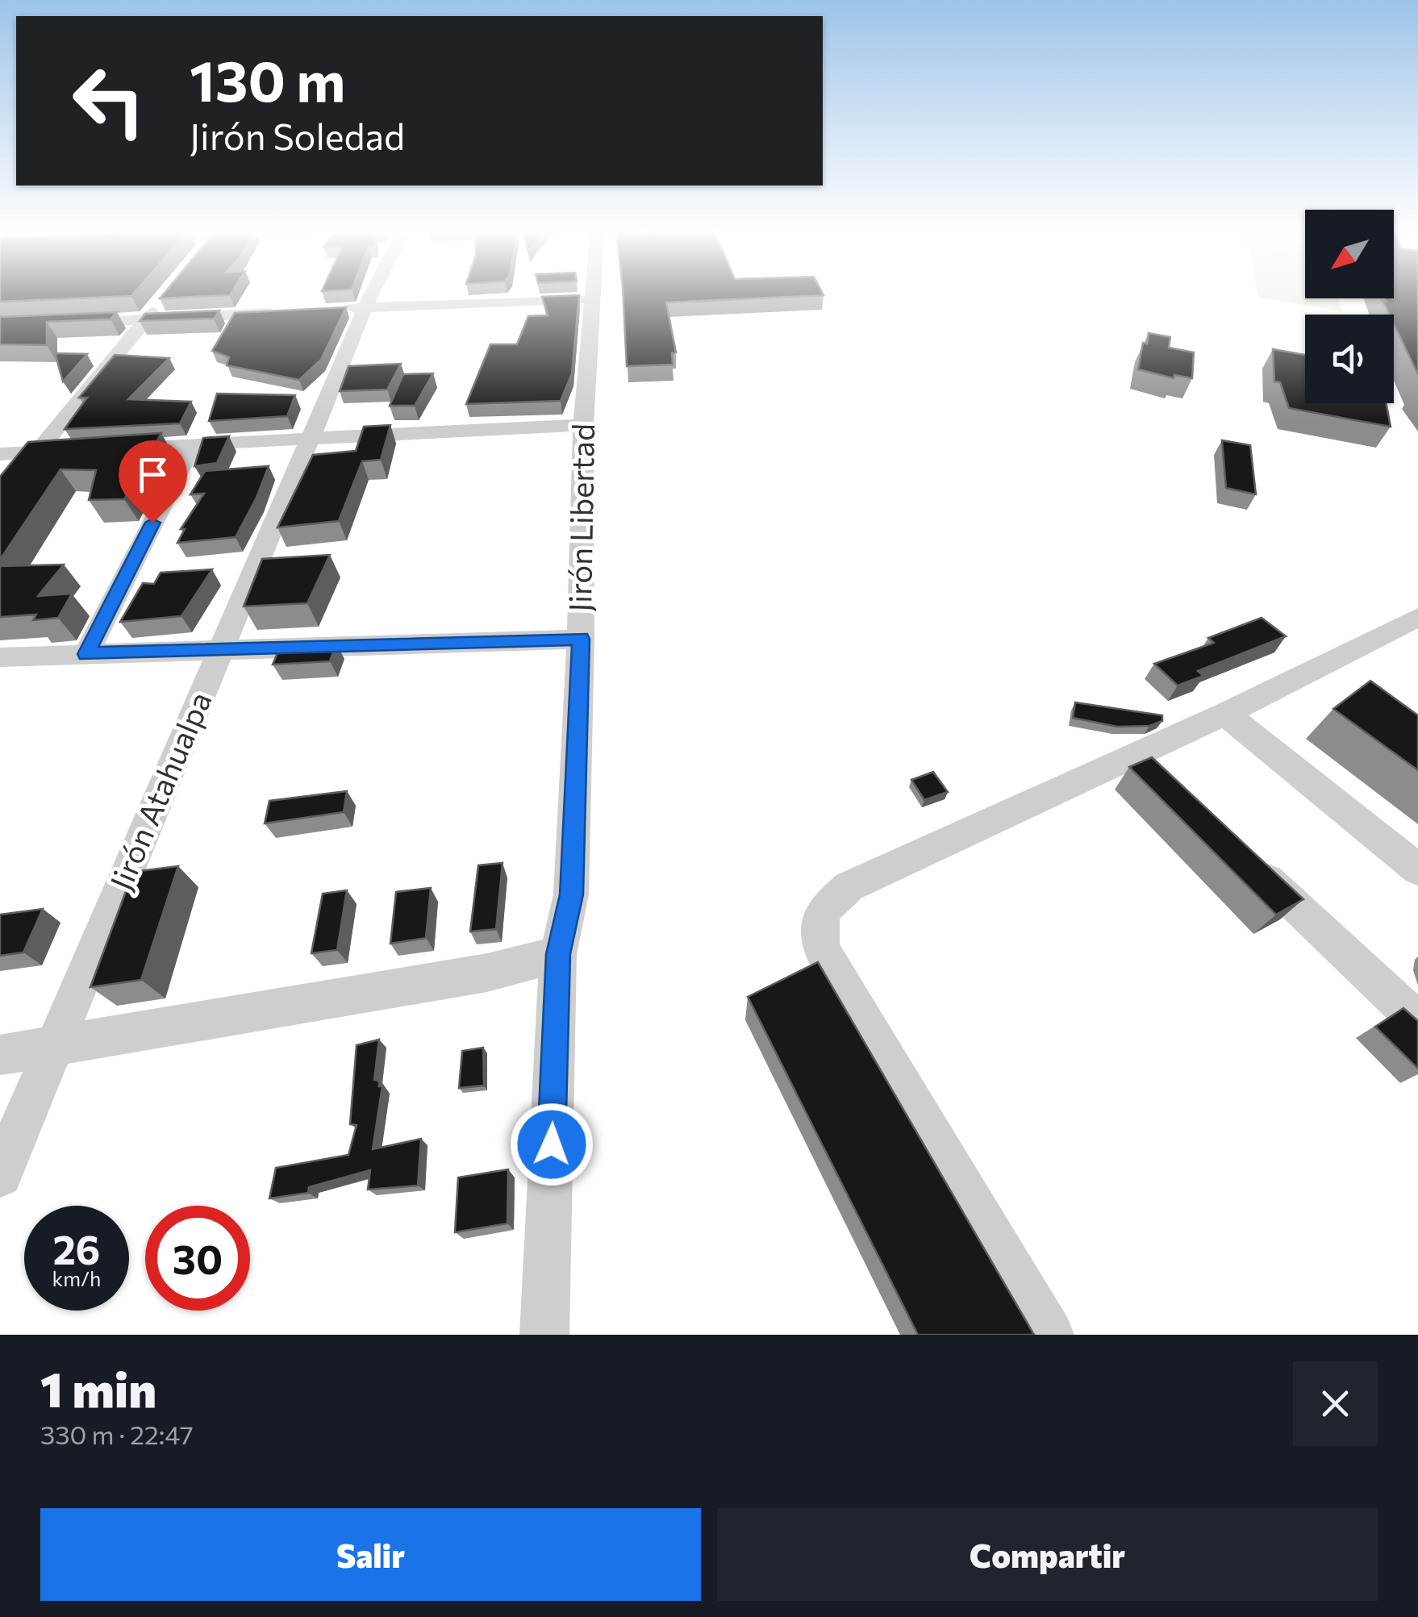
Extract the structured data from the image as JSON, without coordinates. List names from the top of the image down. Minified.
{"streets":{"street":["Jirón Libertad","Jirón Atahualpa"]},"north":"bottom left","page":{"turn":["130 m","Jirón Soledad"],"speed":"26 km/h","limit":"30","heading":["1 min","330 m · 22:47"],"buttons":["Salir","Compartir"]}}
